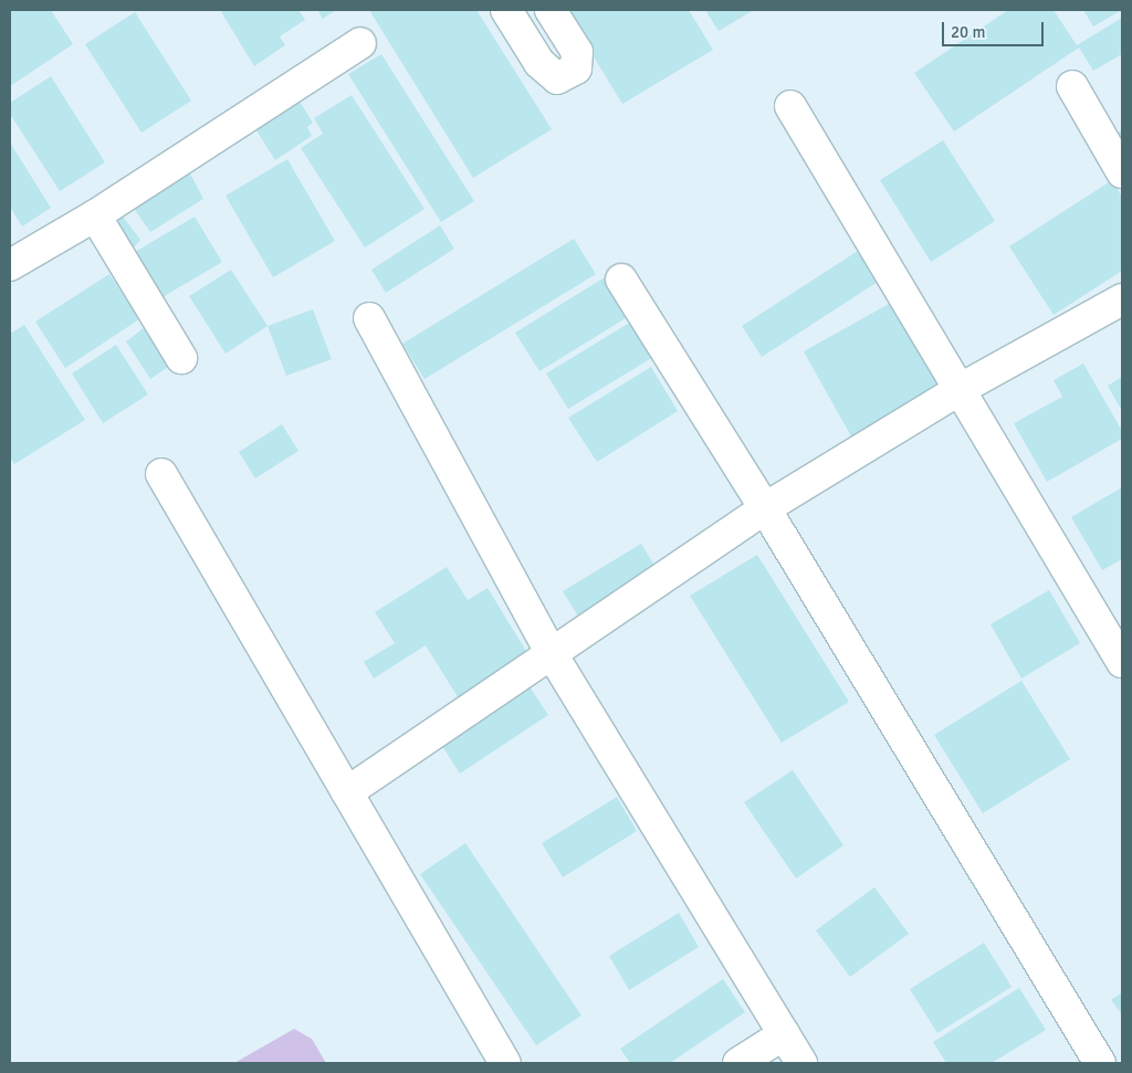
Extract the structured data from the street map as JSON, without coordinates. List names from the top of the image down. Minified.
{"scale_bar":"20 m"}
